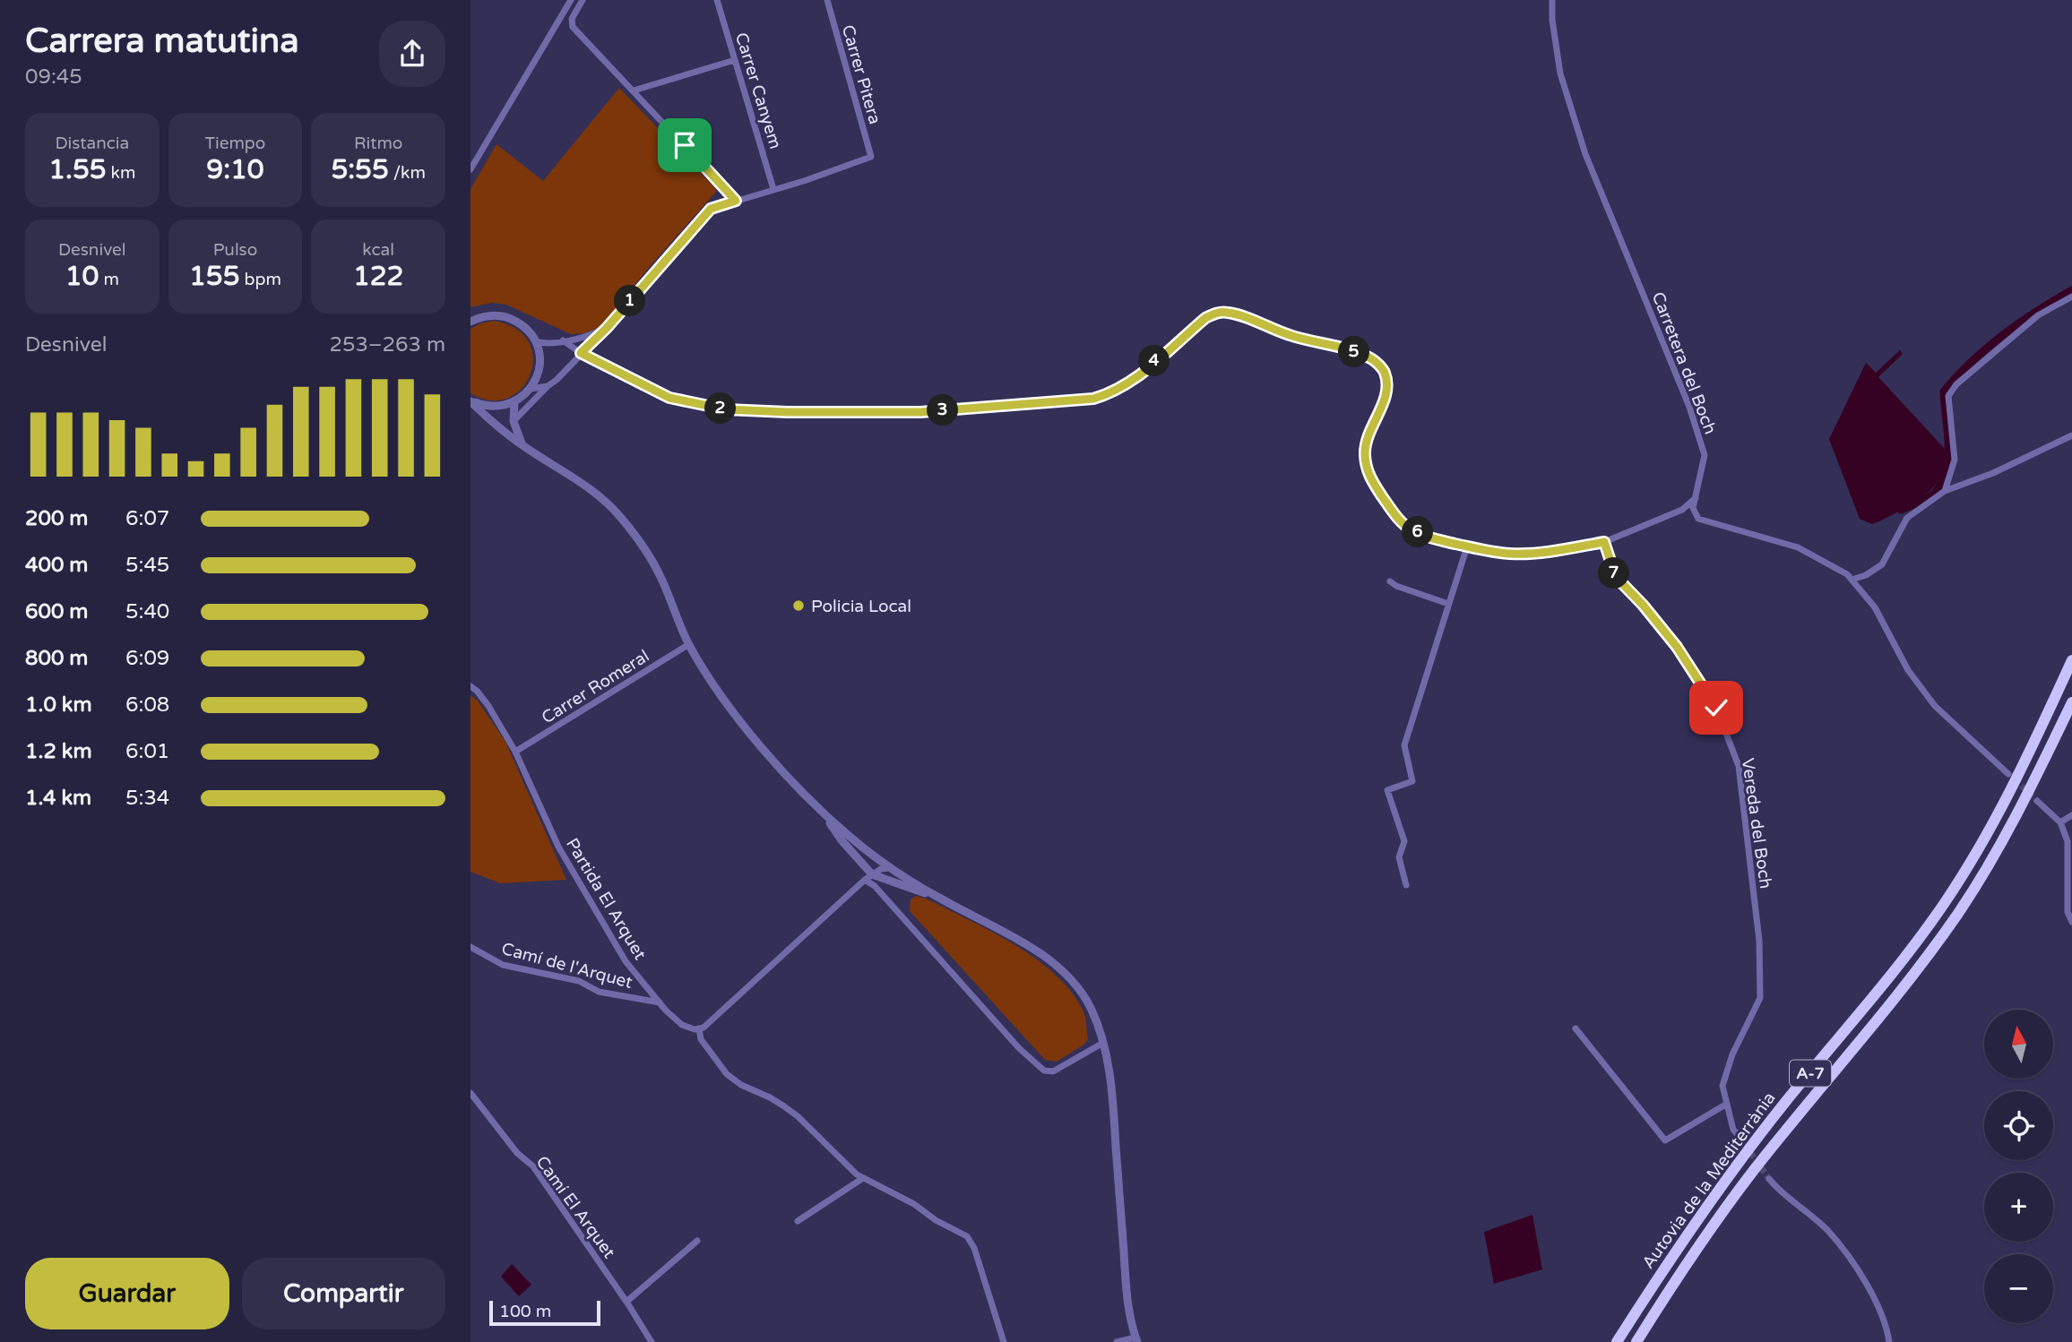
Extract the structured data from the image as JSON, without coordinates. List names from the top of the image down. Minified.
{"streets":{"highway":["A-7","Autovia de la Mediterrània"],"street":["Carrer Pitera","Carrer Canyem","Carretera del Boch","Carrer Romeral","Vereda del Boch","Partida El Arquet","Camí de l'Arquet","Camí El Arquet"]},"crossings":[["Carrer Pitera","Carrer Canyem"],["Carrer Romeral","Partida El Arquet"],["Partida El Arquet","Camí de l'Arquet"]],"places":["Policia Local"],"scale_bar":"100 m","north":"top","page":{"heading":["Carrera matutina","09:45"],"stats":[["Distancia","1.55 km"],["Tiempo","9:10"],["Ritmo","5:55 /km"],["Desnivel","10 m"],["Pulso","155 bpm"],["kcal","122"]],"pins":["1","5","4","2","3","6","7"],"chart":["Desnivel","253–263 m"],"list":[{"name":"200 m","note":"6:07"},{"name":"400 m","note":"5:45"},{"name":"600 m","note":"5:40"},{"name":"800 m","note":"6:09"},{"name":"1.0 km","note":"6:08"},{"name":"1.2 km","note":"6:01"},{"name":"1.4 km","note":"5:34"}],"map_buttons":["+","−"],"buttons":["Guardar","Compartir"],"scale":"100 m"}}
